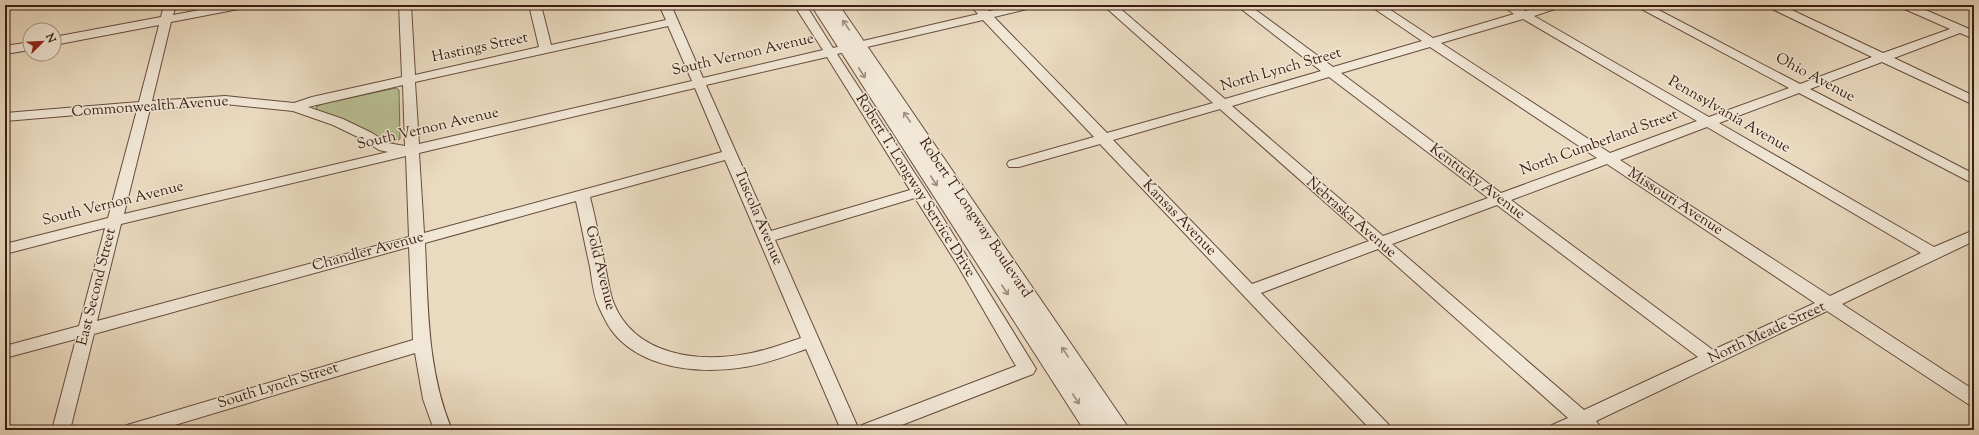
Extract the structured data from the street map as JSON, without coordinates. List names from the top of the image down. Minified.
{"streets":{"street":["Hastings Street","South Vernon Avenue","North Lynch Street","Ohio Avenue","Commonwealth Avenue","Pennsylvania Avenue","North Cumberland Street","Kentucky Avenue","Robert T. Longway Service Drive","Missouri Avenue","Tuscola Avenue","Robert T Longway Boulevard","Kansas Avenue","Nebraska Avenue","Chandler Avenue","Gold Avenue","East Second Street","North Meade Street","South Lynch Street"]},"crossings":[["Hastings Street","Commonwealth Avenue"],["Hastings Street","Tuscola Avenue"],["South Vernon Avenue","Commonwealth Avenue"],["South Vernon Avenue","Robert T. Longway Service Drive"],["South Vernon Avenue","Tuscola Avenue"],["South Vernon Avenue","Robert T Longway Boulevard"],["South Vernon Avenue","Kansas Avenue"],["South Vernon Avenue","East Second Street"],["North Lynch Street","Pennsylvania Avenue"],["North Lynch Street","Kentucky Avenue"],["North Lynch Street","Missouri Avenue"],["North Lynch Street","Kansas Avenue"],["North Lynch Street","Nebraska Avenue"],["Ohio Avenue","North Cumberland Street"],["Commonwealth Avenue","East Second Street"],["Pennsylvania Avenue","North Cumberland Street"],["Pennsylvania Avenue","North Meade Street"],["North Cumberland Street","Kentucky Avenue"],["North Cumberland Street","Missouri Avenue"],["North Cumberland Street","Kansas Avenue"],["North Cumberland Street","Nebraska Avenue"],["Kentucky Avenue","North Meade Street"],["Robert T. Longway Service Drive","Robert T Longway Boulevard"],["Missouri Avenue","North Meade Street"],["Tuscola Avenue","Chandler Avenue"],["Tuscola Avenue","Gold Avenue"],["Nebraska Avenue","North Meade Street"],["Chandler Avenue","Gold Avenue"],["Chandler Avenue","East Second Street"]],"north":"top right"}
